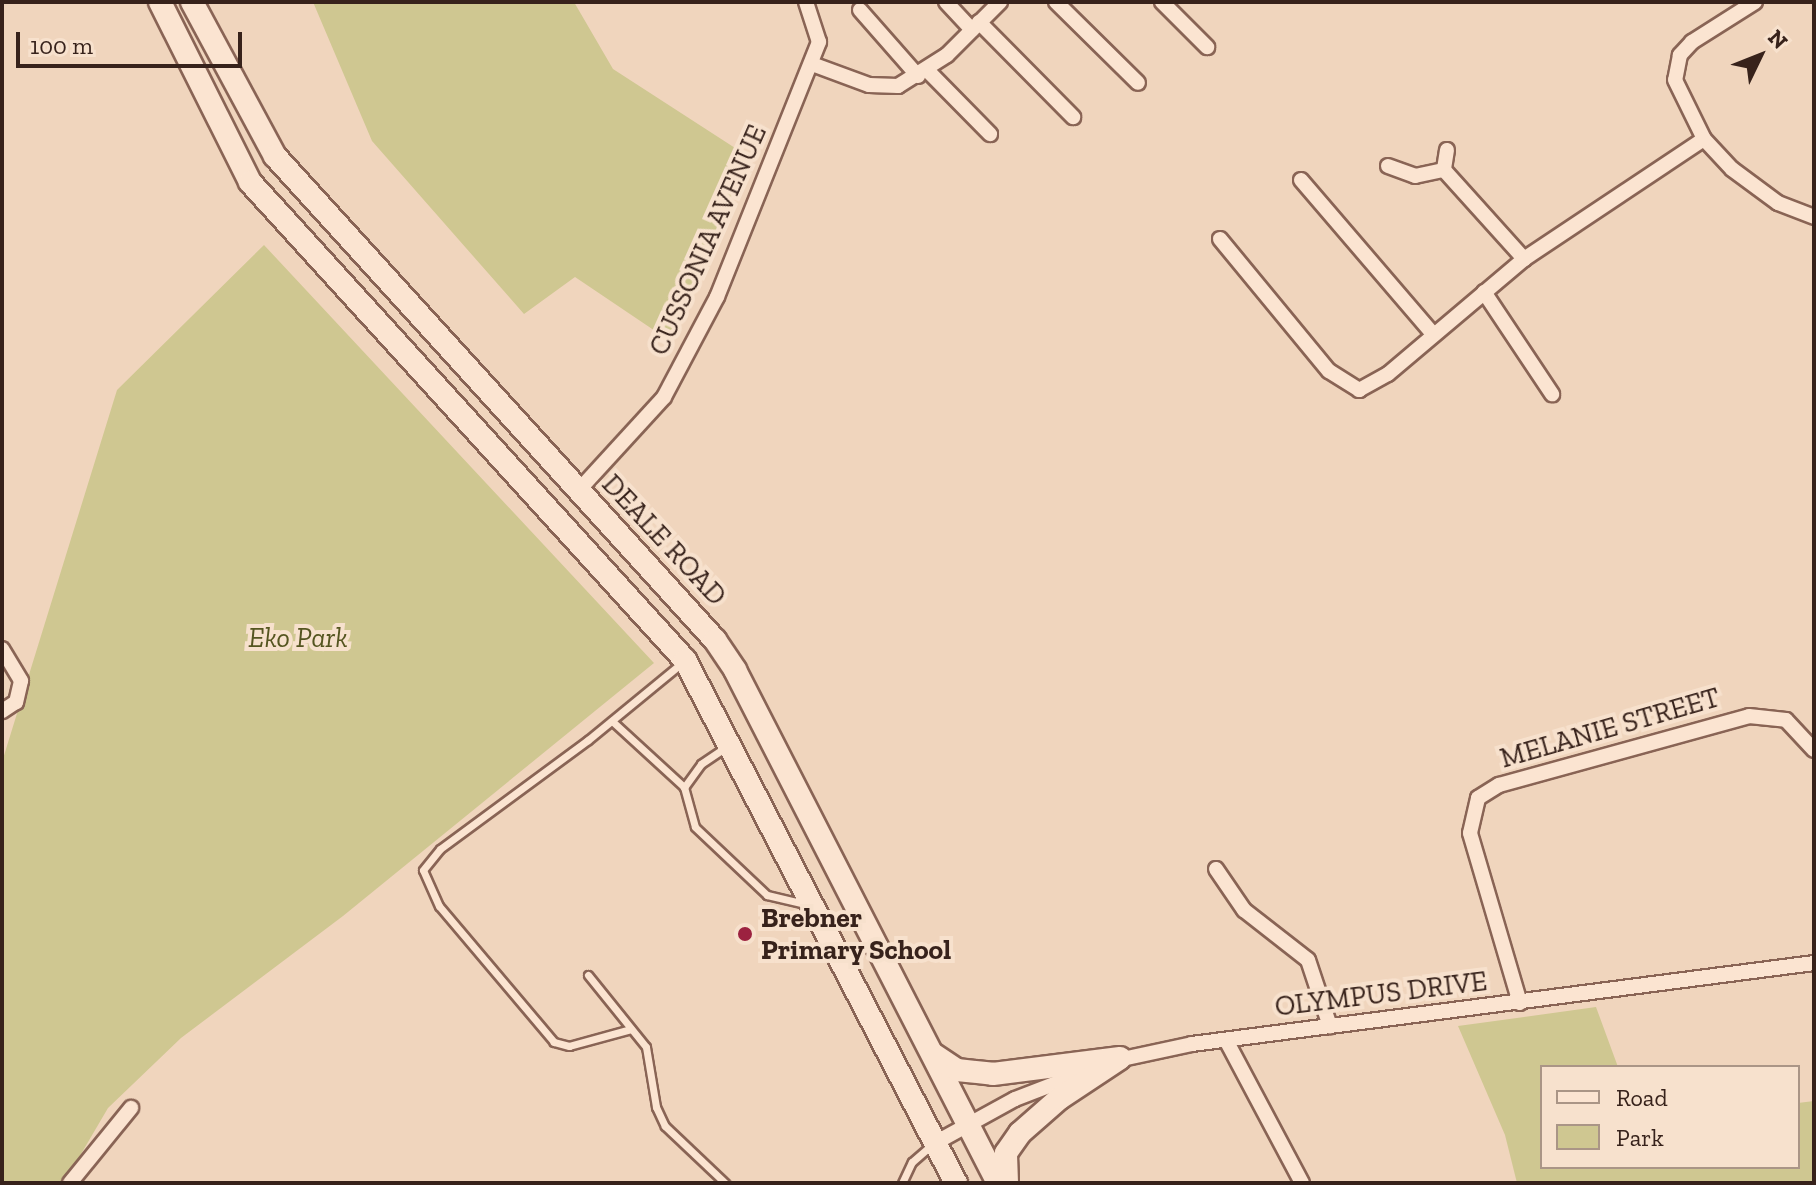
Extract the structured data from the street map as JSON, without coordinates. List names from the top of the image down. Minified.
{"streets":{"street":["CUSSONIA AVENUE","DEALE ROAD","MELANIE STREET","OLYMPUS DRIVE"]},"crossings":[["CUSSONIA AVENUE","DEALE ROAD"],["DEALE ROAD","OLYMPUS DRIVE"],["MELANIE STREET","OLYMPUS DRIVE"]],"parks":["Eko Park"],"places":["Brebner Primary School"],"legend":["Road","Park"],"scale_bar":"100 m","north":"top right"}
